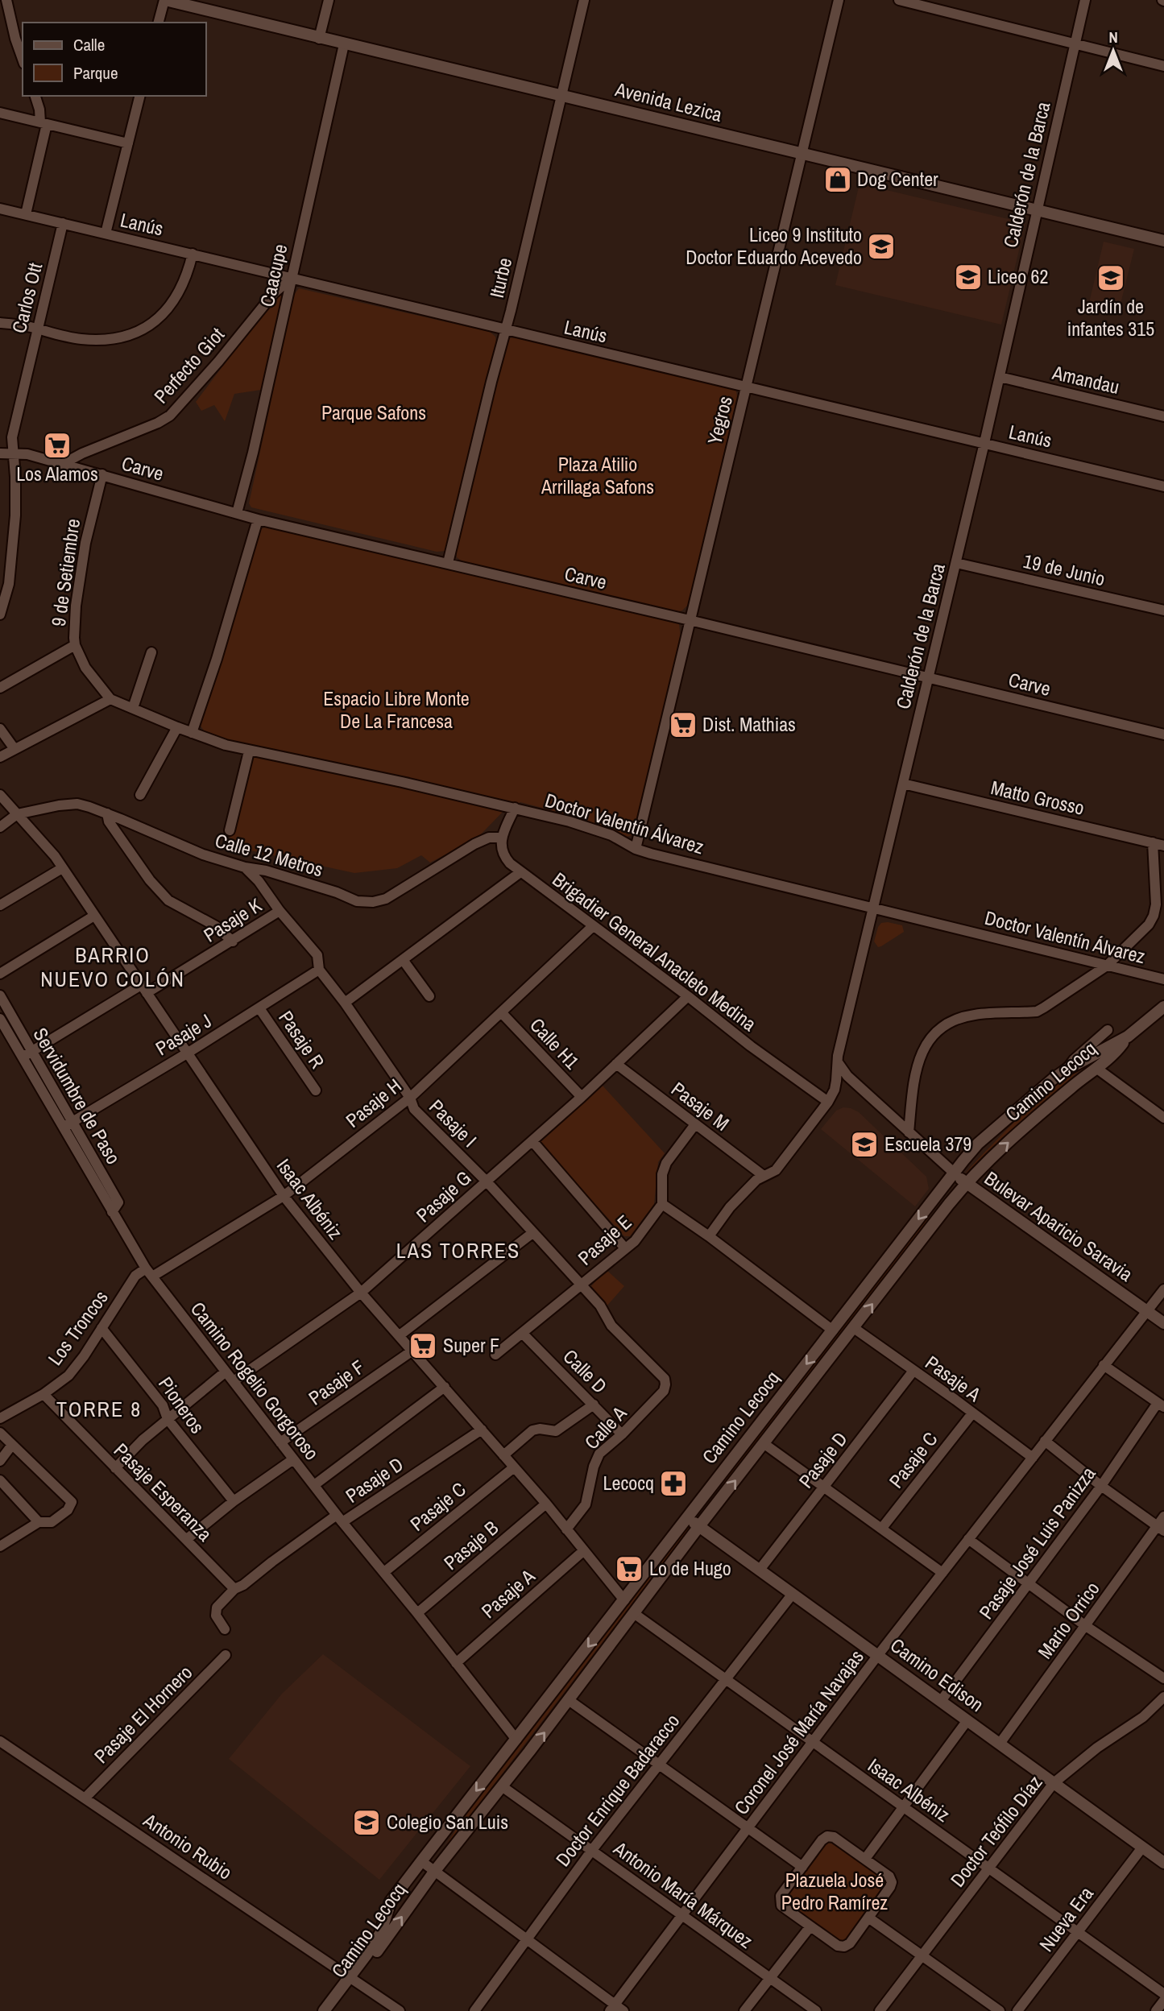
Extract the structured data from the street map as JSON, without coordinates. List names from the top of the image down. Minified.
{"streets":{"street":["Avenida Lezica","Calderón de la Barca","Lanús","Caacupe","Iturbe","Carlos Ott","Perfecto Giot","Amandau","Yegros","Carve","19 de Junio","9 de Setiembre","Matto Grosso","Doctor Valentín Álvarez","Calle 12 Metros","Pasaje K","Brigadier General Anacleto Medina","Pasaje J","Pasaje R","Calle H1","Camino Lecocq","Servidumbre de Paso","Pasaje H","Pasaje M","Pasaje I","Pasaje G","Isaac Albéniz","Bulevar Aparicio Saravia","Pasaje E","Los Troncos","Calle D","Pasaje A","Camino Rogelio Gorgoroso","Pasaje F","Pioneros","Calle A","Pasaje D","Pasaje C","Pasaje Esperanza","Pasaje José Luis Panizza","Pasaje B","Mario Orrico","Camino Edison","Pasaje El Hornero","Coronel José María Navajas","Doctor Enrique Badaracco","Doctor Teófilo Díaz","Antonio Rubio","Antonio María Márquez","Nueva Era"]},"crossings":[["Avenida Lezica","Calderón de la Barca"],["Avenida Lezica","Caacupe"],["Avenida Lezica","Iturbe"],["Avenida Lezica","Yegros"],["Calderón de la Barca","Lanús"],["Calderón de la Barca","Amandau"],["Calderón de la Barca","Carve"],["Calderón de la Barca","19 de Junio"],["Calderón de la Barca","Matto Grosso"],["Calderón de la Barca","Doctor Valentín Álvarez"],["Calderón de la Barca","Brigadier General Anacleto Medina"],["Calderón de la Barca","Pasaje M"],["Calderón de la Barca","Bulevar Aparicio Saravia"],["Lanús","Caacupe"],["Lanús","Iturbe"],["Lanús","Carlos Ott"],["Lanús","Perfecto Giot"],["Lanús","Yegros"],["Caacupe","Perfecto Giot"],["Caacupe","Carve"],["Iturbe","Carve"],["Carlos Ott","Carve"],["Perfecto Giot","Carve"],["Yegros","Carve"],["Yegros","Doctor Valentín Álvarez"],["Carve","9 de Setiembre"],["9 de Setiembre","Doctor Valentín Álvarez"],["Calle 12 Metros","Brigadier General Anacleto Medina"],["Calle 12 Metros","Pasaje I"],["Calle 12 Metros","Isaac Albéniz"],["Pasaje K","Servidumbre de Paso"],["Pasaje K","Pasaje I"],["Pasaje K","Isaac Albéniz"],["Pasaje K","Camino Rogelio Gorgoroso"],["Brigadier General Anacleto Medina","Pasaje H"],["Brigadier General Anacleto Medina","Pasaje G"],["Pasaje J","Pasaje R"],["Pasaje J","Pasaje I"],["Pasaje J","Isaac Albéniz"],["Pasaje J","Camino Rogelio Gorgoroso"],["Calle H1","Pasaje H"],["Calle H1","Pasaje G"],["Camino Lecocq","Isaac Albéniz"],["Camino Lecocq","Bulevar Aparicio Saravia"],["Camino Lecocq","Pasaje A"],["Camino Lecocq","Camino Rogelio Gorgoroso"],["Camino Lecocq","Camino Edison"],["Camino Lecocq","Antonio Rubio"],["Camino Lecocq","Antonio María Márquez"],["Servidumbre de Paso","Camino Rogelio Gorgoroso"],["Pasaje H","Pasaje I"],["Pasaje H","Isaac Albéniz"],["Pasaje H","Los Troncos"],["Pasaje H","Camino Rogelio Gorgoroso"],["Pasaje M","Pasaje G"],["Pasaje I","Pasaje G"],["Pasaje I","Pasaje E"],["Pasaje I","Calle A"],["Pasaje G","Isaac Albéniz"],["Pasaje G","Camino Rogelio Gorgoroso"],["Isaac Albéniz","Pasaje A"],["Isaac Albéniz","Pasaje F"],["Isaac Albéniz","Calle A"],["Isaac Albéniz","Pasaje D"],["Isaac Albéniz","Pasaje C"],["Isaac Albéniz","Pasaje B"],["Isaac Albéniz","Coronel José María Navajas"],["Isaac Albéniz","Doctor Enrique Badaracco"],["Isaac Albéniz","Doctor Teófilo Díaz"],["Isaac Albéniz","Nueva Era"],["Bulevar Aparicio Saravia","Coronel José María Navajas"],["Pasaje E","Calle D"],["Los Troncos","Camino Rogelio Gorgoroso"],["Los Troncos","Pioneros"],["Los Troncos","Pasaje Esperanza"],["Calle D","Calle A"],["Pasaje A","Camino Rogelio Gorgoroso"],["Pasaje A","Pasaje D"],["Pasaje A","Pasaje C"],["Pasaje A","Coronel José María Navajas"],["Camino Rogelio Gorgoroso","Pasaje F"],["Camino Rogelio Gorgoroso","Pasaje D"],["Camino Rogelio Gorgoroso","Pasaje C"],["Camino Rogelio Gorgoroso","Pasaje B"],["Pasaje D","Pasaje Esperanza"],["Pasaje D","Camino Edison"],["Pasaje José Luis Panizza","Camino Edison"],["Mario Orrico","Camino Edison"],["Camino Edison","Coronel José María Navajas"],["Camino Edison","Doctor Enrique Badaracco"],["Camino Edison","Doctor Teófilo Díaz"],["Camino Edison","Nueva Era"],["Pasaje El Hornero","Antonio Rubio"],["Coronel José María Navajas","Antonio María Márquez"],["Doctor Enrique Badaracco","Antonio María Márquez"]],"districts":["BARRIO NUEVO COLÓN","LAS TORRES","TORRE 8"],"parks":["Parque Safons","Plaza Atilio Arrillaga Safons","Espacio Libre Monte De La Francesa","Plazuela José Pedro Ramírez"],"places":{"shop":["Dog Center"],"school or university":["Liceo 9 Instituto Doctor Eduardo Acevedo","Liceo 62","Jardín de infantes 315","Escuela 379","Colegio San Luis"],"supermarket":["Los Alamos","Dist. Mathias","Super F","Lo de Hugo"],"pharmacy":["Lecocq"]},"legend":["Calle","Parque"],"north":"top"}
